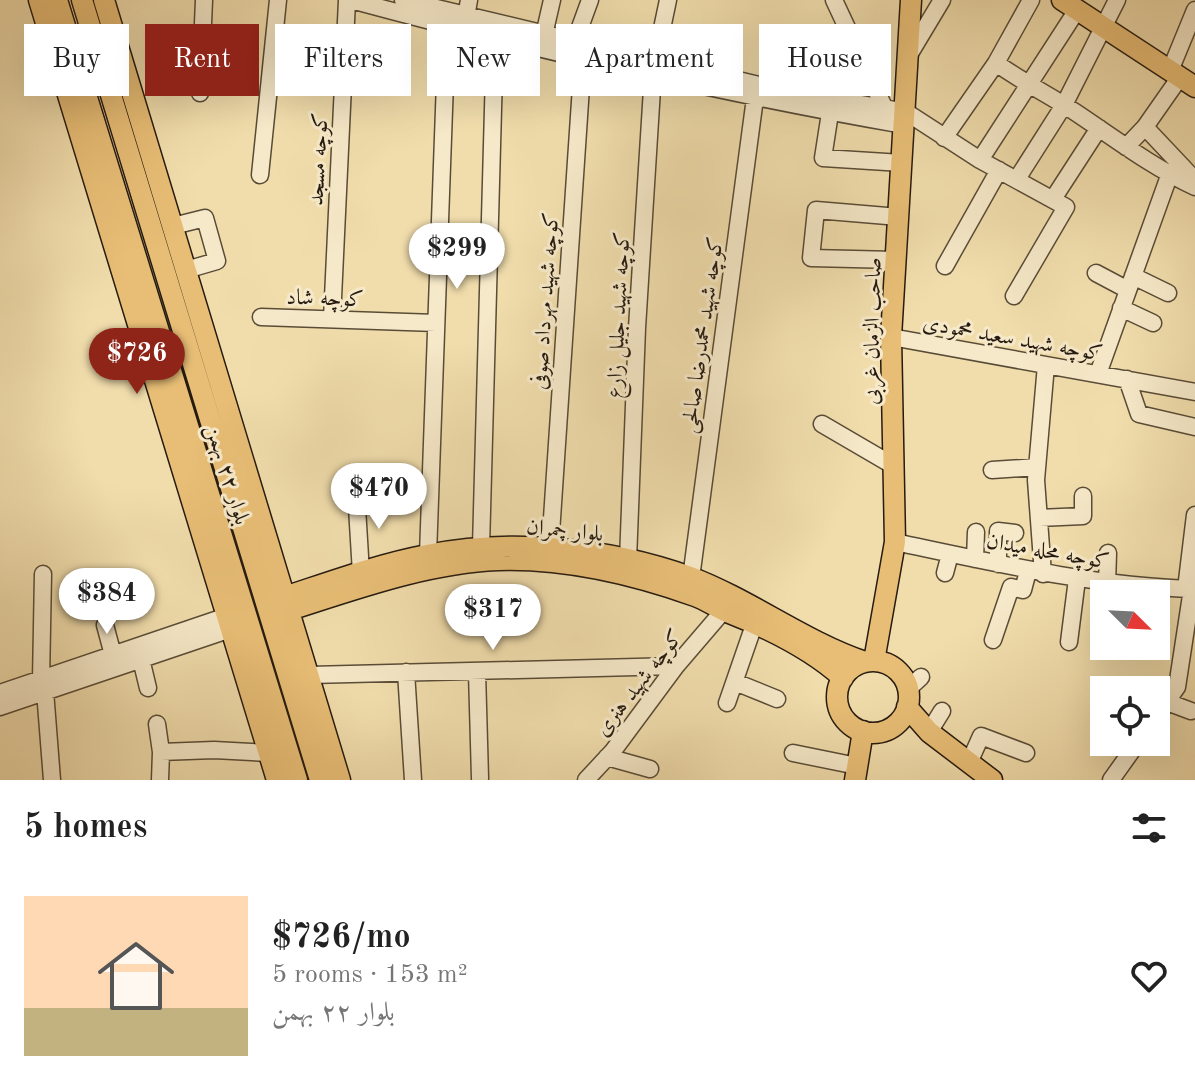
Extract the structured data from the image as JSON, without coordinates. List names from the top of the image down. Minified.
{"streets":{"main road":["صاحب الزمان غربی","بلوار ۲۲ بهمن","بلوار چمران"],"street":["کوچه مسجد","کوچه شاد","کوچه شهید مهرداد صوفی","کوچه شهید جلیل زارع","کوچه شهید محمدرضا صالحی","کوچه شهید سعید محمودی","کوچه محله میدان","کوچه شهید هنری"]},"crossings":[["کوچه مسجد","کوچه شاد"],["کوچه شهید مهرداد صوفی","بلوار چمران"],["کوچه شهید جلیل زارع","بلوار چمران"],["صاحب الزمان غربی","کوچه شهید سعید محمودی"],["صاحب الزمان غربی","بلوار چمران"],["صاحب الزمان غربی","کوچه محله میدان"],["کوچه شهید محمدرضا صالحی","بلوار چمران"],["بلوار ۲۲ بهمن","بلوار چمران"],["بلوار چمران","کوچه شهید هنری"]],"north":"bottom right","page":{"chip":["Buy","Rent","Filters","New","Apartment","House"],"price":["$299","$726","$470","$384","$317"],"heading":"5 homes","list":[{"name":"$726/mo","note":"5 rooms · 153 m² · بلوار ۲۲ بهمن"}]}}
